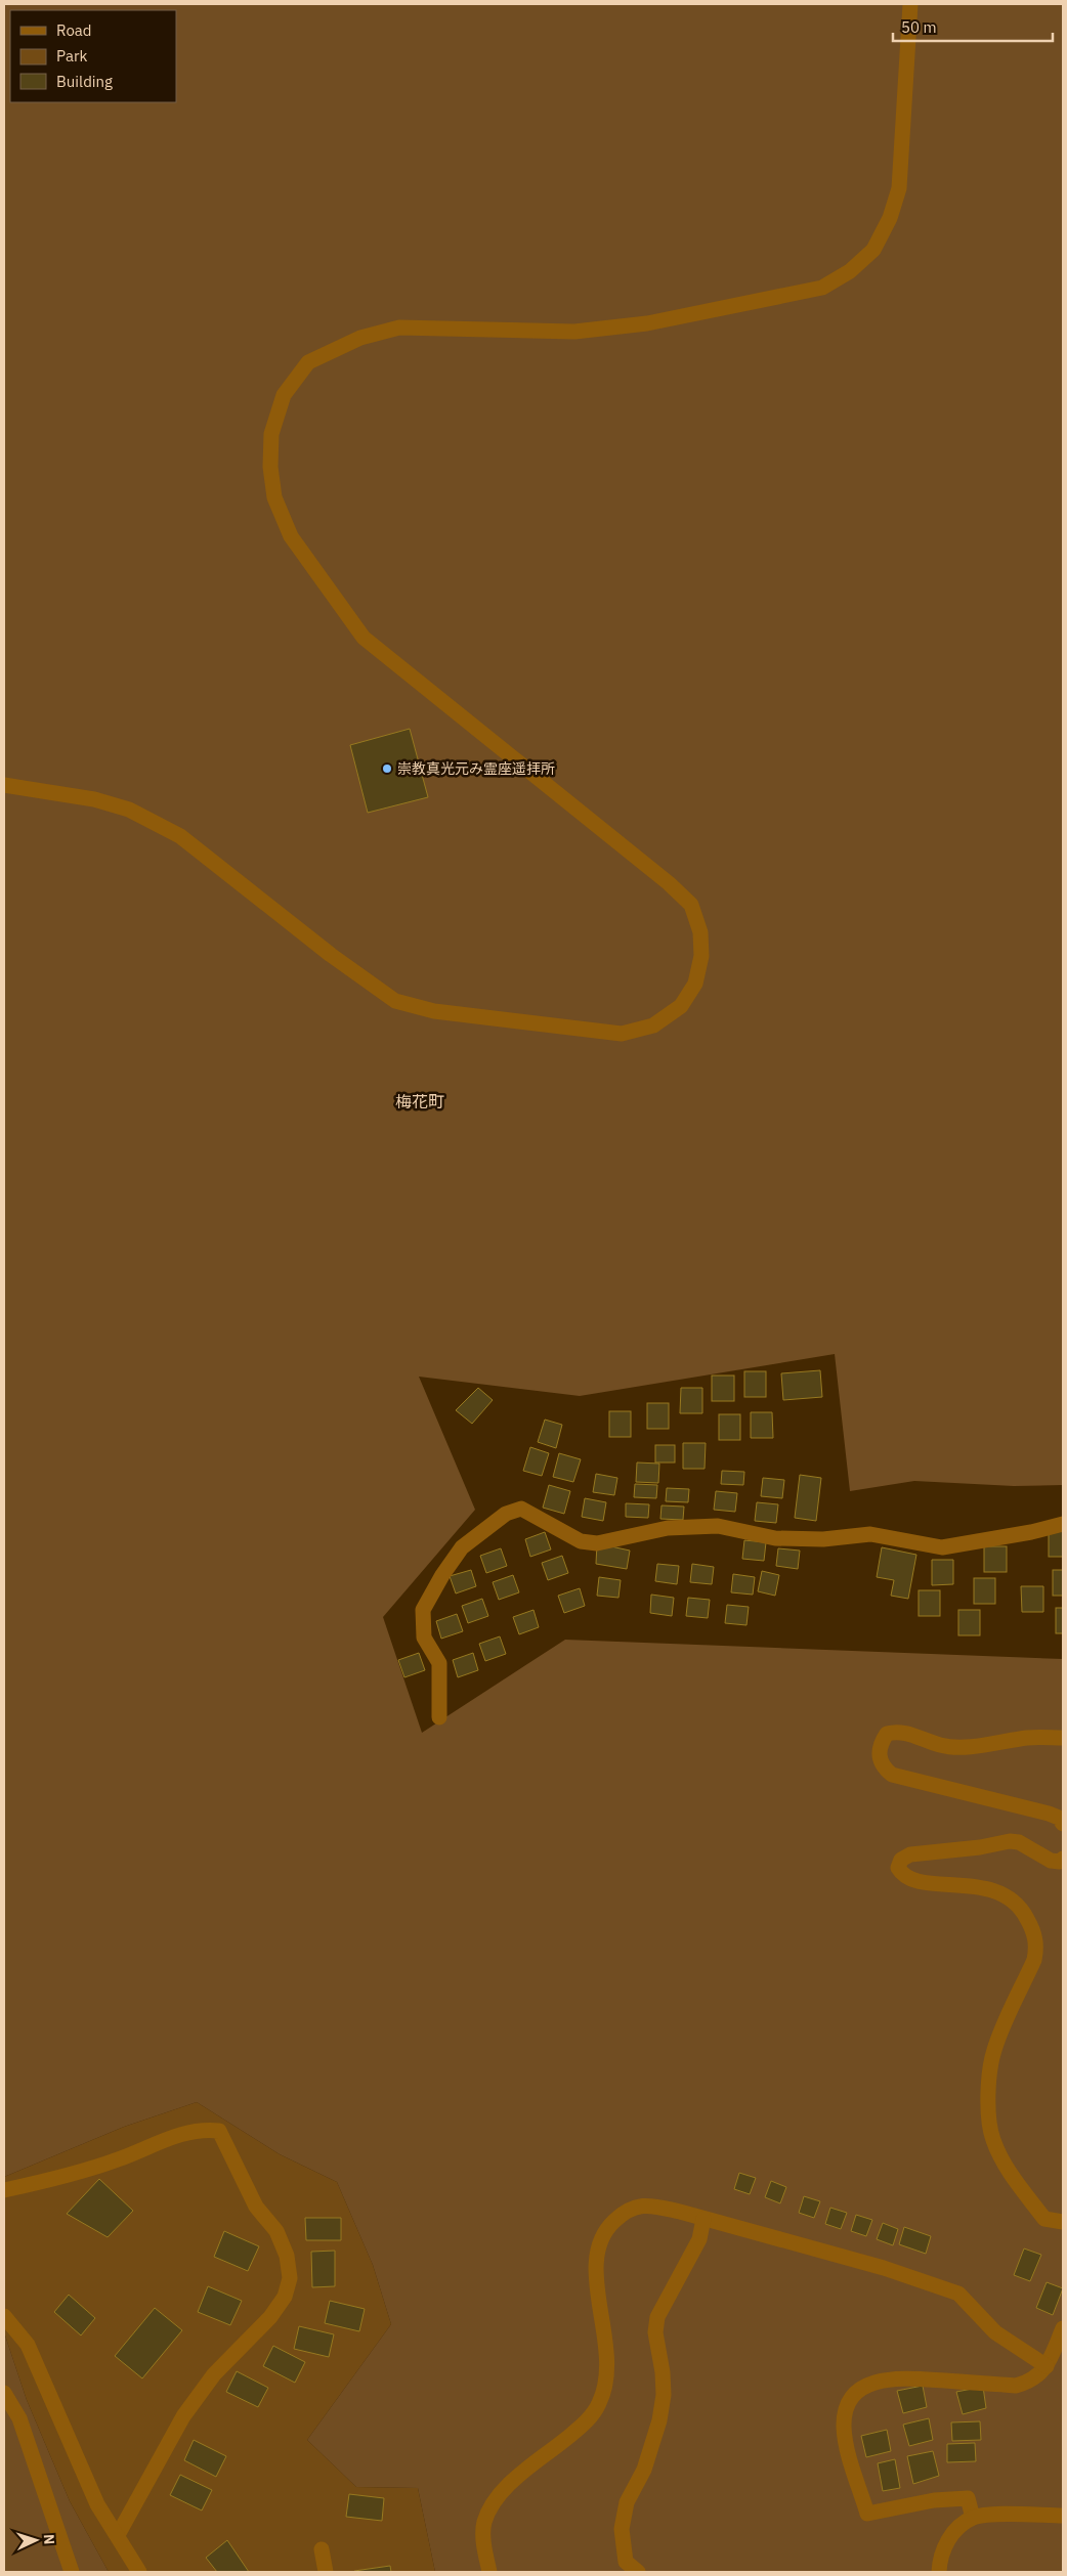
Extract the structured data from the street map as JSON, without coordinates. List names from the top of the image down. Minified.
{"districts":["梅花町"],"places":["崇教真光元み霊座遥拝所"],"legend":["Road","Park","Building"],"scale_bar":"50 m","north":"right"}
